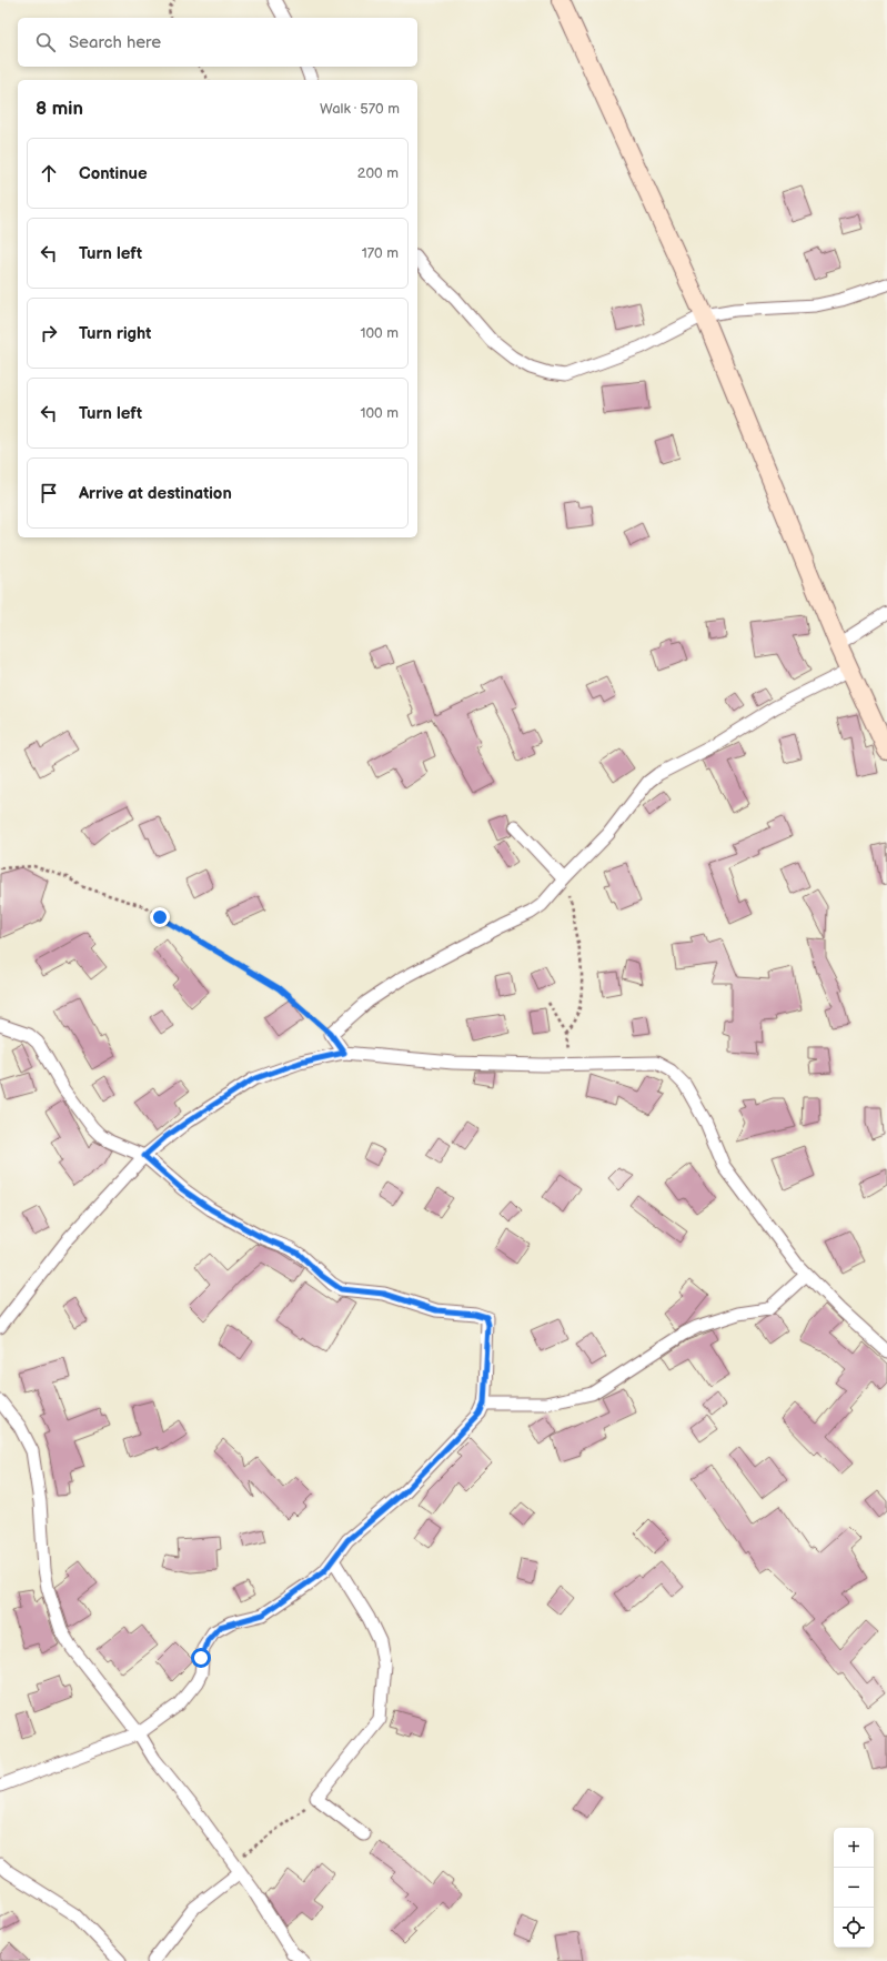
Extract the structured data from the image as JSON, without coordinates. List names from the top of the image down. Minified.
{"page":{"search":"Search here","heading":["8 min","Walk · 570 m"],"list":[["Continue","200 m"],["Turn left","170 m"],["Turn right","100 m"],["Turn left","100 m"],"Arrive at destination"],"map_buttons":["+","−"]}}
